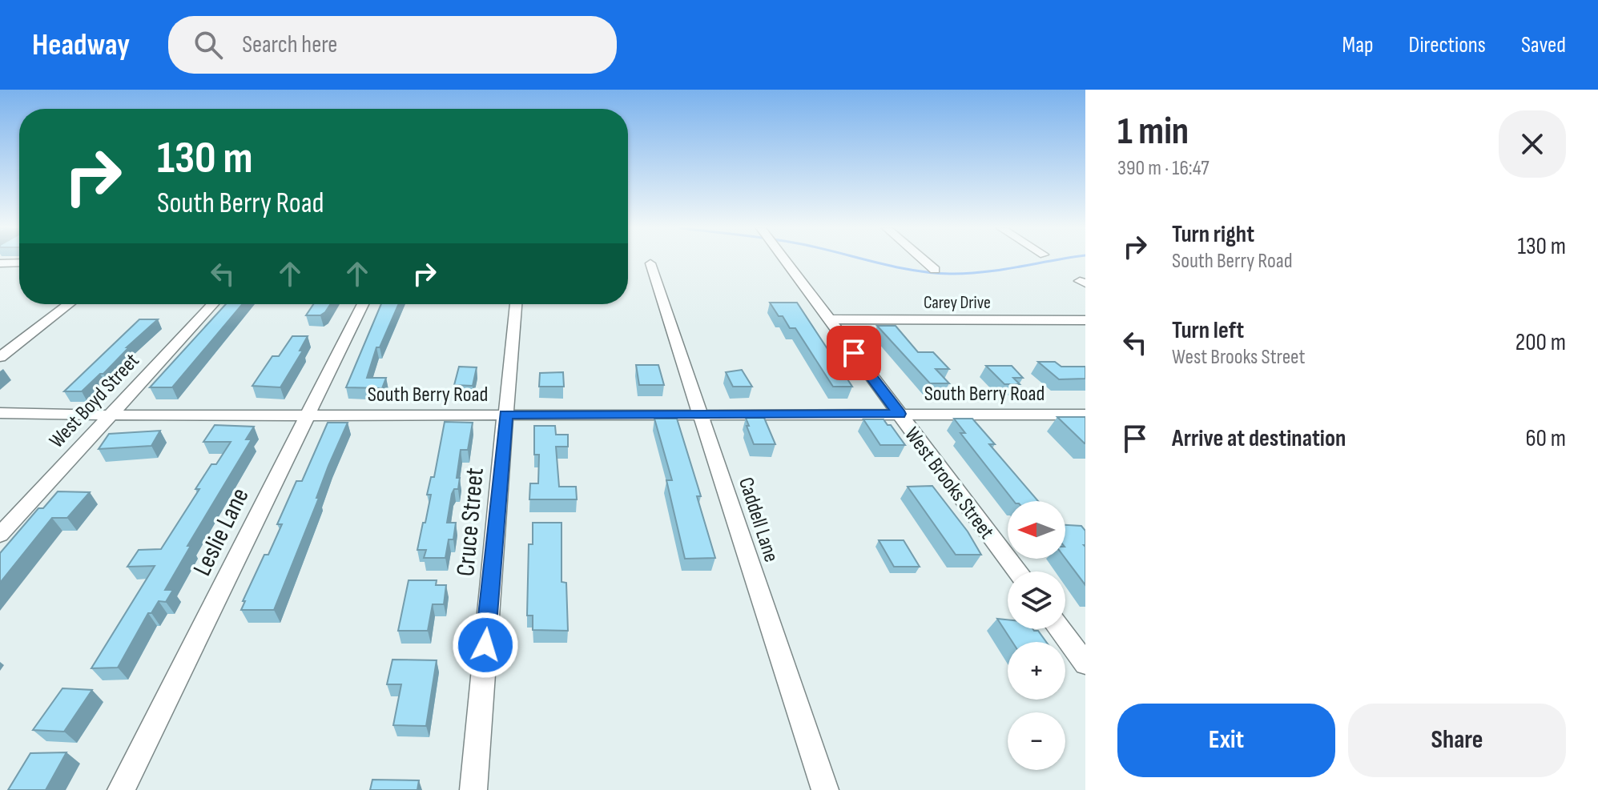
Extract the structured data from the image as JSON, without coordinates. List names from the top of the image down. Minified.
{"streets":{"street":["Carey Drive","South Berry Road","West Boyd Street","West Brooks Street","Caddell Lane","Cruce Street","Leslie Lane"]},"crossings":[["Carey Drive","West Brooks Street"],["South Berry Road","West Boyd Street"],["South Berry Road","West Brooks Street"],["South Berry Road","Caddell Lane"],["South Berry Road","Cruce Street"],["South Berry Road","Leslie Lane"]],"north":"left","page":{"header":"Headway","search":"Search here","nav":["Map","Directions","Saved"],"heading":["1 min","390 m · 16:47"],"turn":["130 m","South Berry Road"],"list":[{"name":"Turn right","note":"South Berry Road","value":"130 m"},{"name":"Turn left","note":"West Brooks Street","value":"200 m"},{"name":"Arrive at destination","value":"60 m"}],"map_buttons":["+","−"],"buttons":["Exit","Share"]}}
